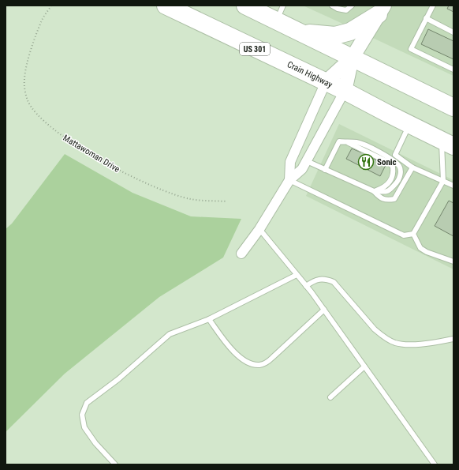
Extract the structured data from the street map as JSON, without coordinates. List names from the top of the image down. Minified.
{"streets":{"highway":["US 301","Crain Highway"],"path":["Mattawoman Drive"]},"places":{"restaurant":["Sonic"]}}
